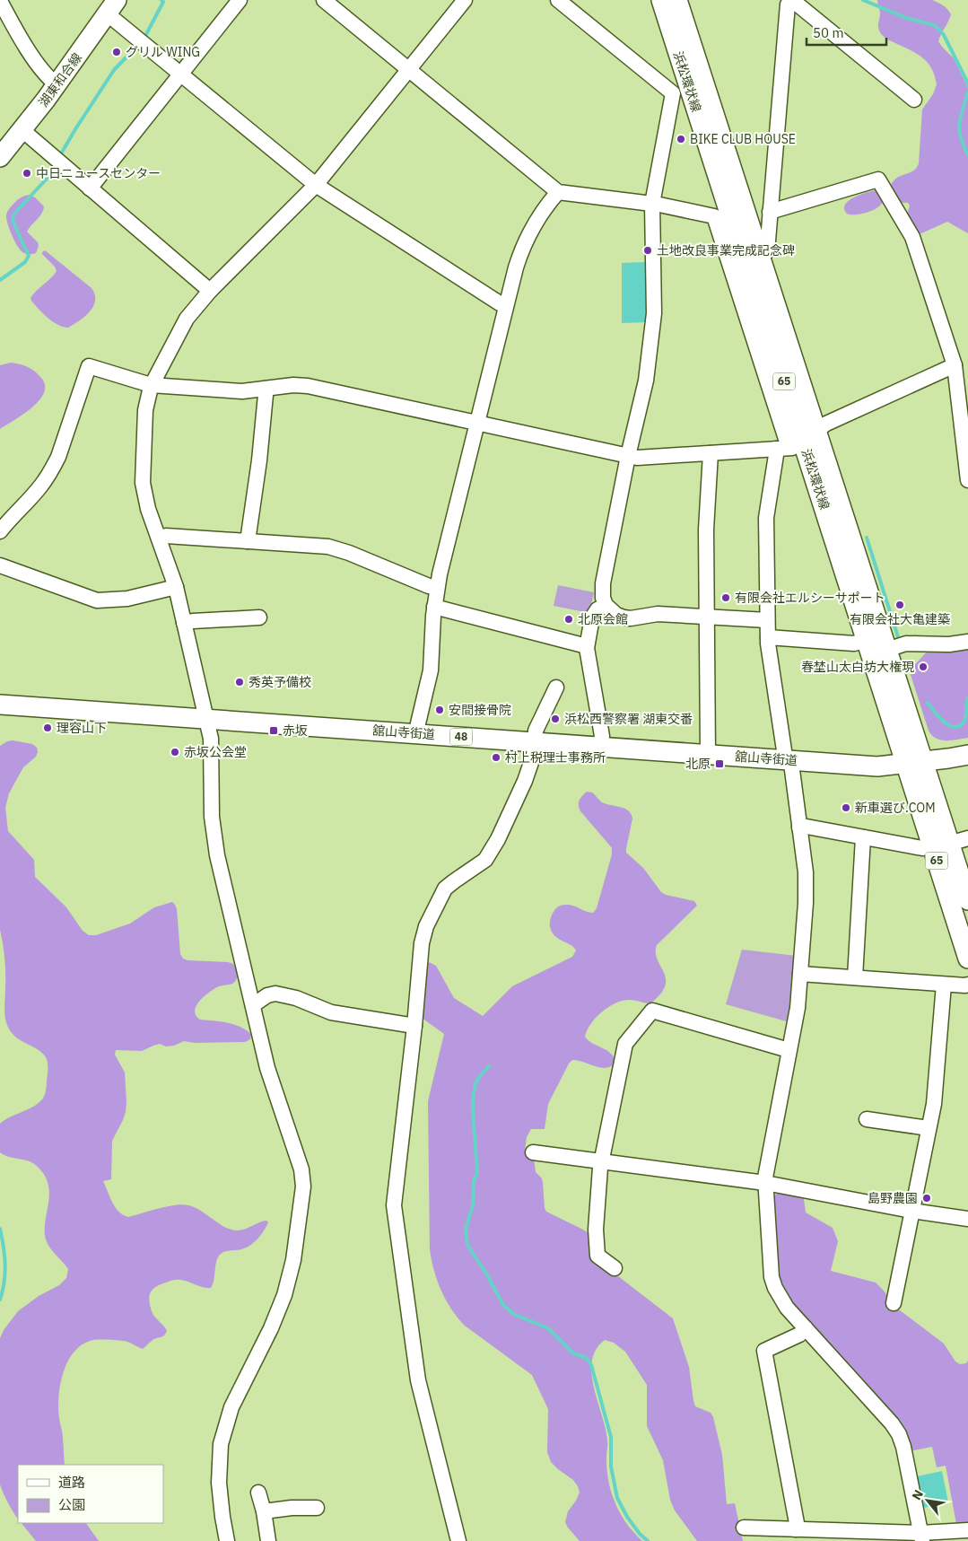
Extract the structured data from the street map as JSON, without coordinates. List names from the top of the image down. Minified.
{"streets":{"main road":["湖東和合線","浜松環状線","65","舘山寺街道","48"]},"crossings":[["浜松環状線","舘山寺街道"]],"places":{"other":["グリル WING","BIKE CLUB HOUSE","中日ニュースセンター","土地改良事業完成記念碑","有限会社エルシーサポート","有限会社大亀建築","北原会館","春埜山太白坊大権現","秀英予備校","安間接骨院","浜松西警察署 湖東交番","理容山下","赤坂公会堂","村上税理士事務所","新車選び.COM","島野農園"],"transit":["赤坂","北原"]},"legend":["道路","公園"],"scale_bar":"50 m","north":"top left"}
